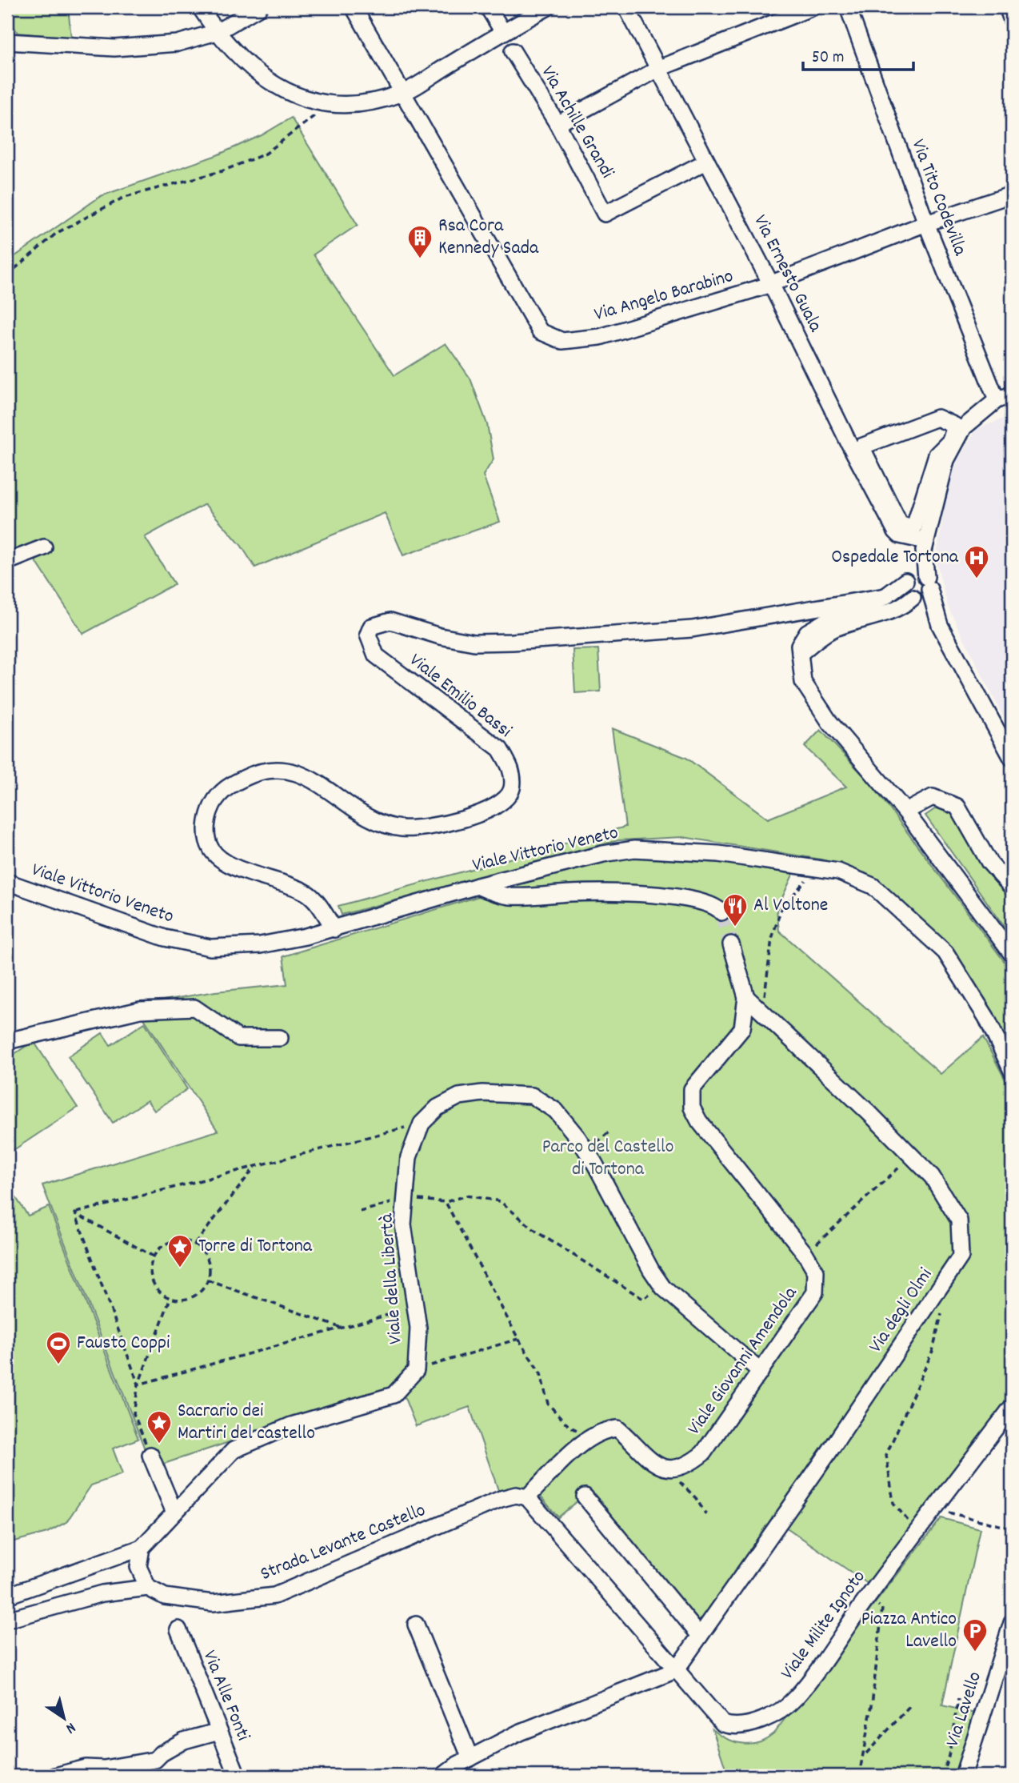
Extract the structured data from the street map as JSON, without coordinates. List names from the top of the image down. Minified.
{"streets":{"street":["Via Achille Grandi","Via Tito Codevilla","Via Ernesto Guala","Via Angelo Barabino","Viale Emilio Bassi","Viale Vittorio Veneto","Viale della Libertà","Via degli Olmi","Viale Giovanni Amendola","Strada Levante Castello","Viale Milite Ignoto","Via Alle Fonti","Via Lavello"]},"crossings":[["Via Achille Grandi","Via Ernesto Guala"],["Via Tito Codevilla","Via Angelo Barabino"],["Via Ernesto Guala","Via Angelo Barabino"],["Viale Emilio Bassi","Viale Vittorio Veneto"],["Viale della Libertà","Viale Giovanni Amendola"],["Via degli Olmi","Viale Giovanni Amendola"],["Via degli Olmi","Viale Milite Ignoto"],["Strada Levante Castello","Viale Milite Ignoto"]],"parks":["Parco del Castello di Tortona"],"places":{"building":["Rsa Cora Kennedy Sada"],"hospital":["Ospedale Tortona"],"restaurant":["Al Voltone"],"place":["Torre di Tortona","Sacrario dei Martiri del castello"],"sports":["Fausto Coppi"],"parking":["Piazza Antico Lavello"]},"scale_bar":"50 m","north":"bottom right"}
